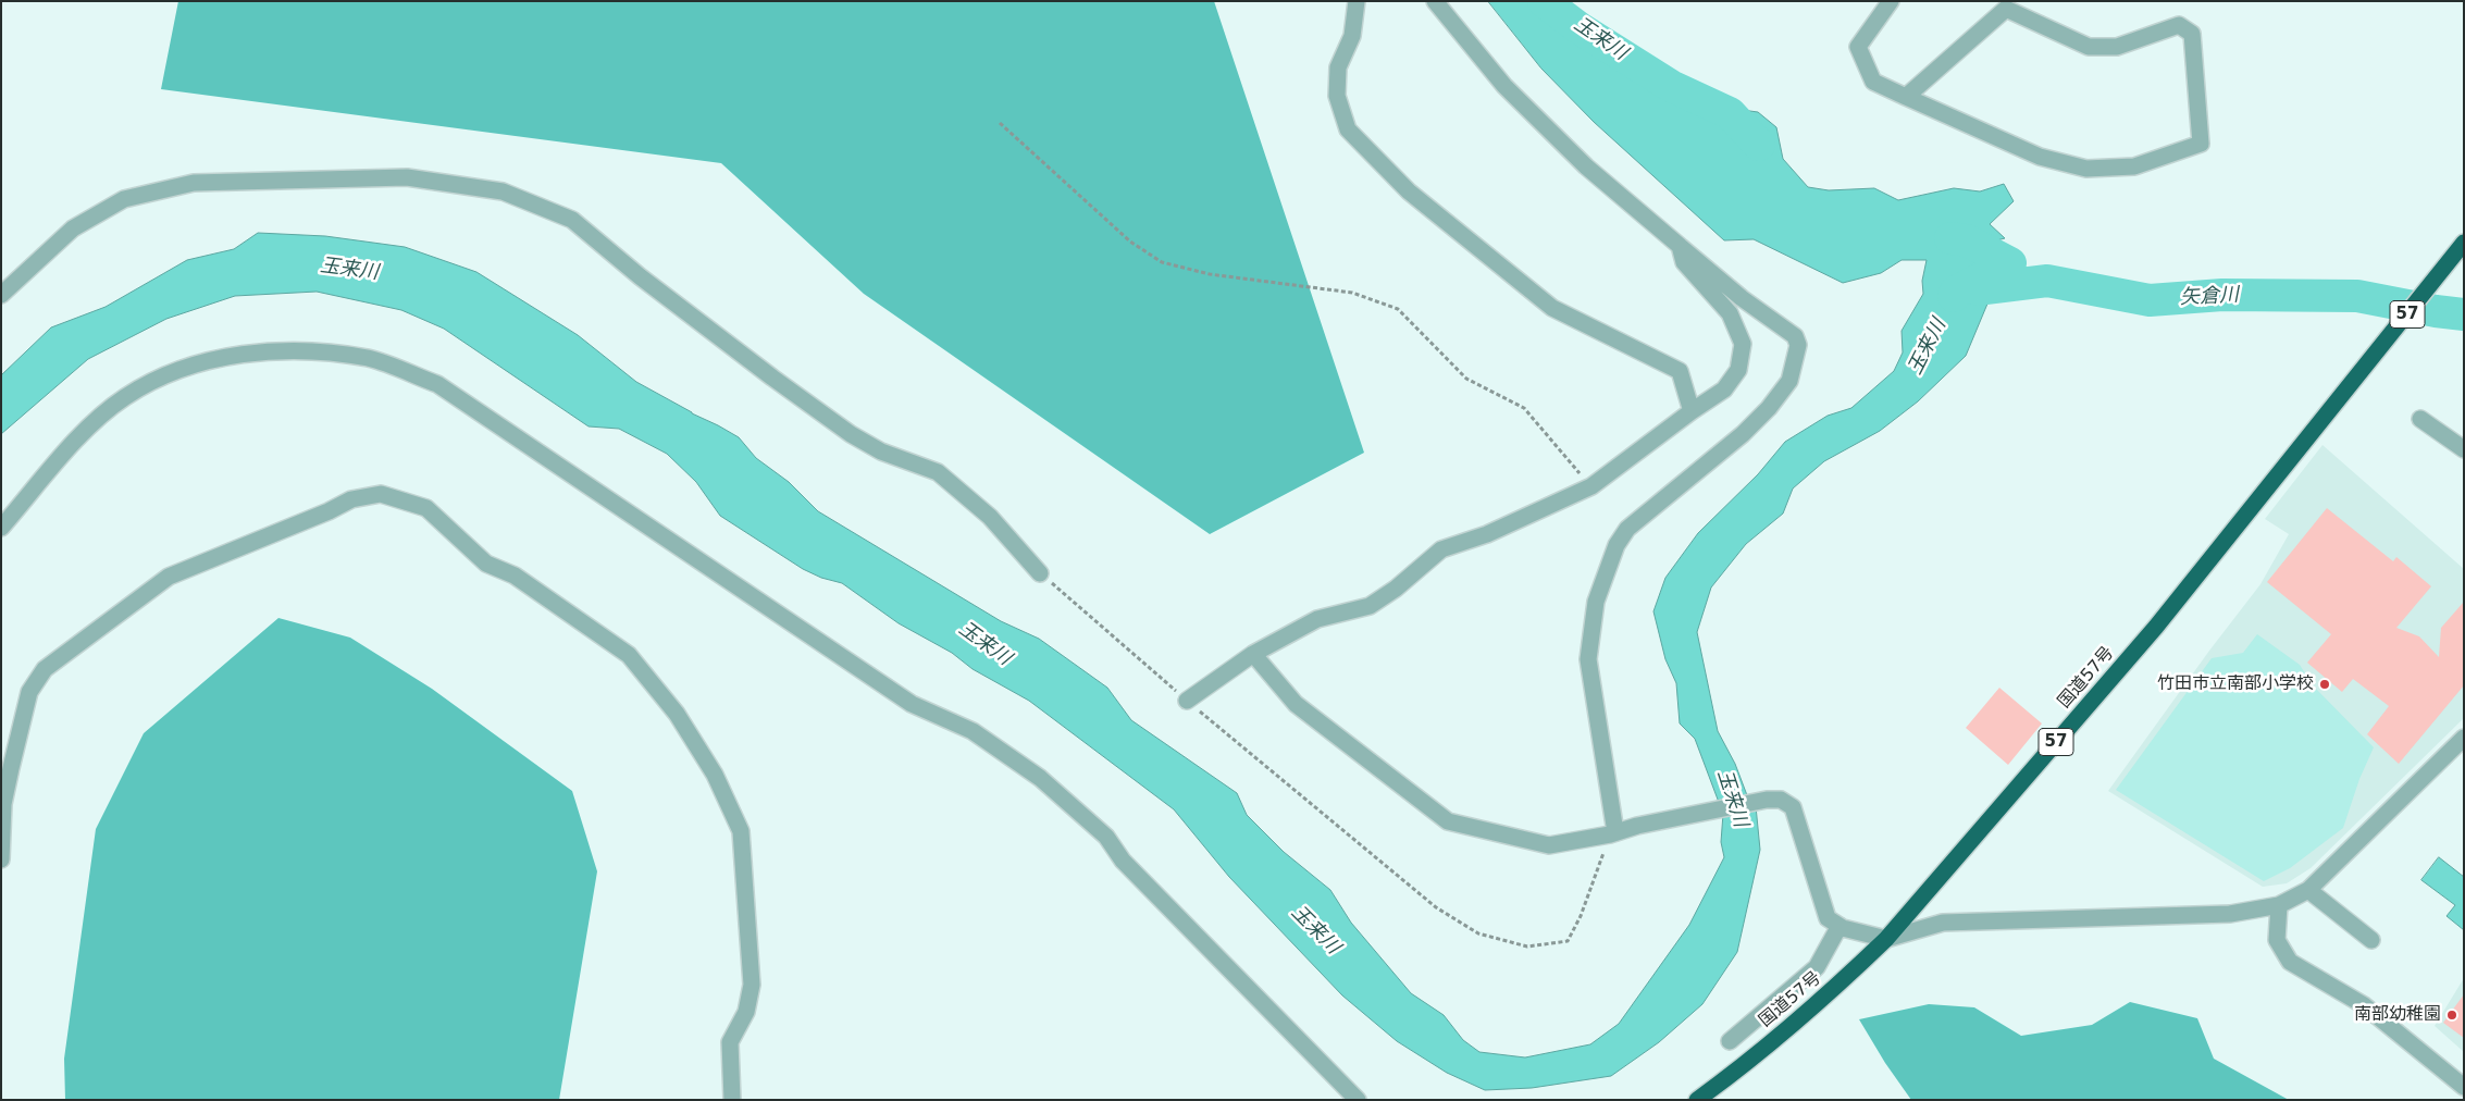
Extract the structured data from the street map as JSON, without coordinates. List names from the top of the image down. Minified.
{"streets":{"highway":["57","国道57号"]},"water":["玉来川","矢倉川"],"places":["竹田市立南部小学校","南部幼稚園"]}
